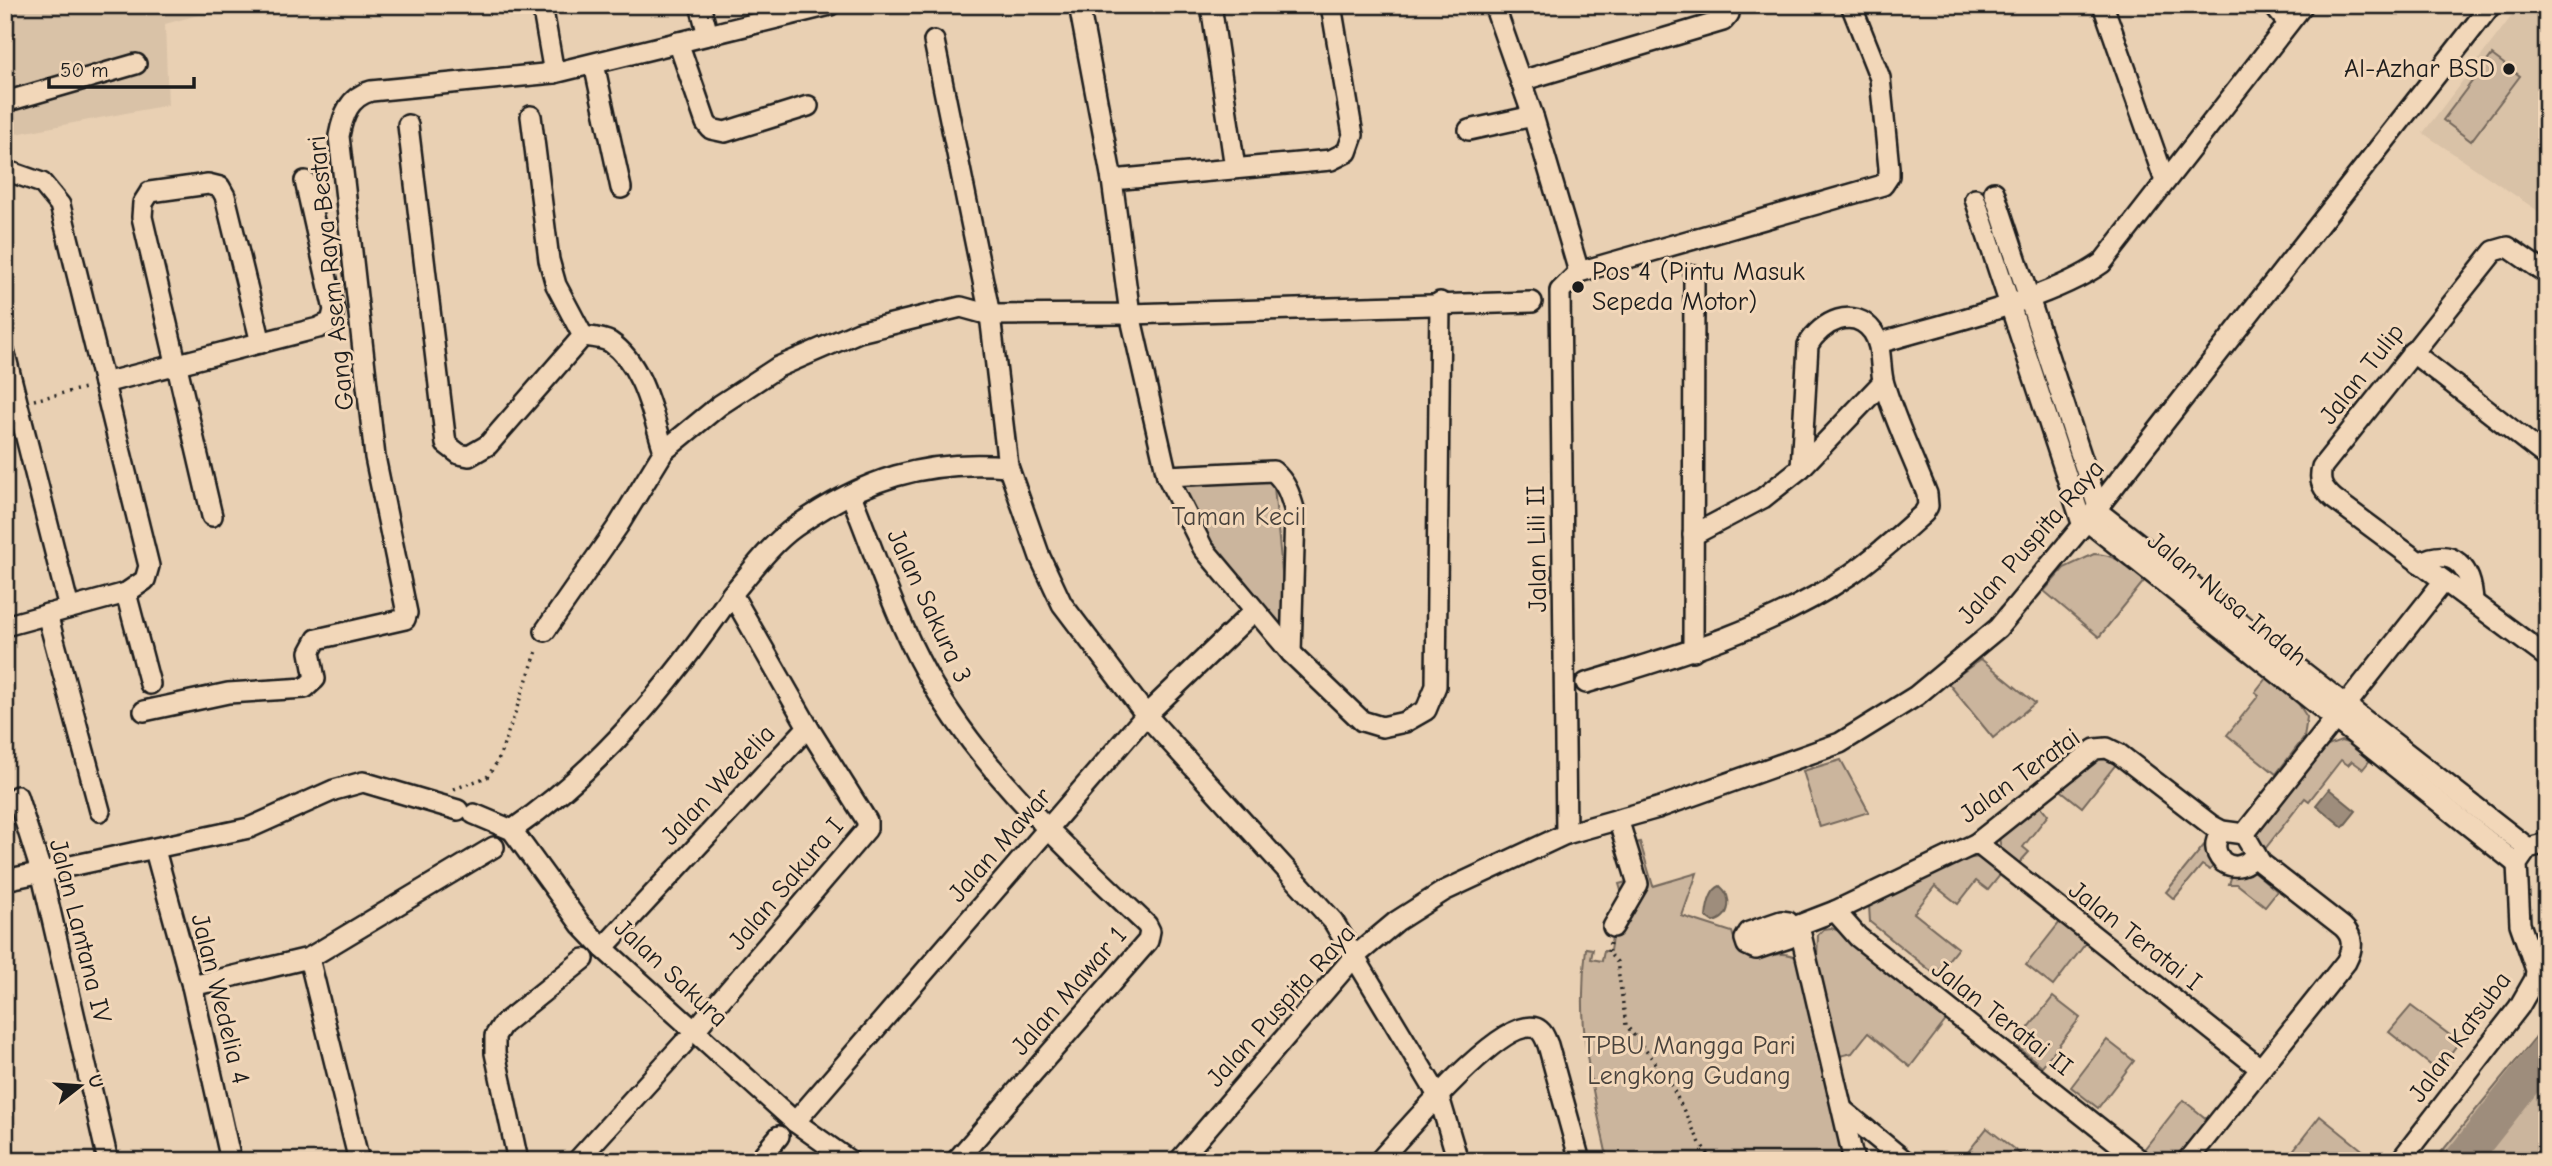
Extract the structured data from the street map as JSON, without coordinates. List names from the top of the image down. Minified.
{"streets":{"street":["Gang Asem Raya Bestari","Jalan Tulip","Jalan Puspita Raya","Jalan Lili II","Jalan Nusa Indah","Jalan Sakura 3","Jalan Teratai","Jalan Wedelia","Jalan Mawar","Jalan Sakura I","Jalan Lantana IV","Jalan Teratai I","Jalan Sakura","Jalan Mawar 1","Jalan Wedelia 4","Jalan Teratai II","Jalan Katsuba"]},"crossings":[["Jalan Puspita Raya","Jalan Lili II"],["Jalan Puspita Raya","Jalan Nusa Indah"],["Jalan Nusa Indah","Jalan Katsuba"],["Jalan Sakura 3","Jalan Mawar"],["Jalan Sakura 3","Jalan Mawar 1"],["Jalan Teratai","Jalan Teratai I"],["Jalan Teratai","Jalan Teratai II"],["Jalan Wedelia","Jalan Sakura I"],["Jalan Wedelia","Jalan Sakura"],["Jalan Mawar","Jalan Sakura"],["Jalan Mawar","Jalan Mawar 1"],["Jalan Sakura I","Jalan Sakura"]],"parks":["Taman Kecil","TPBU Mangga Pari Lengkong Gudang"],"places":["Al-Azhar BSD","Pos 4 (Pintu Masuk Sepeda Motor)"],"scale_bar":"50 m","north":"right"}
